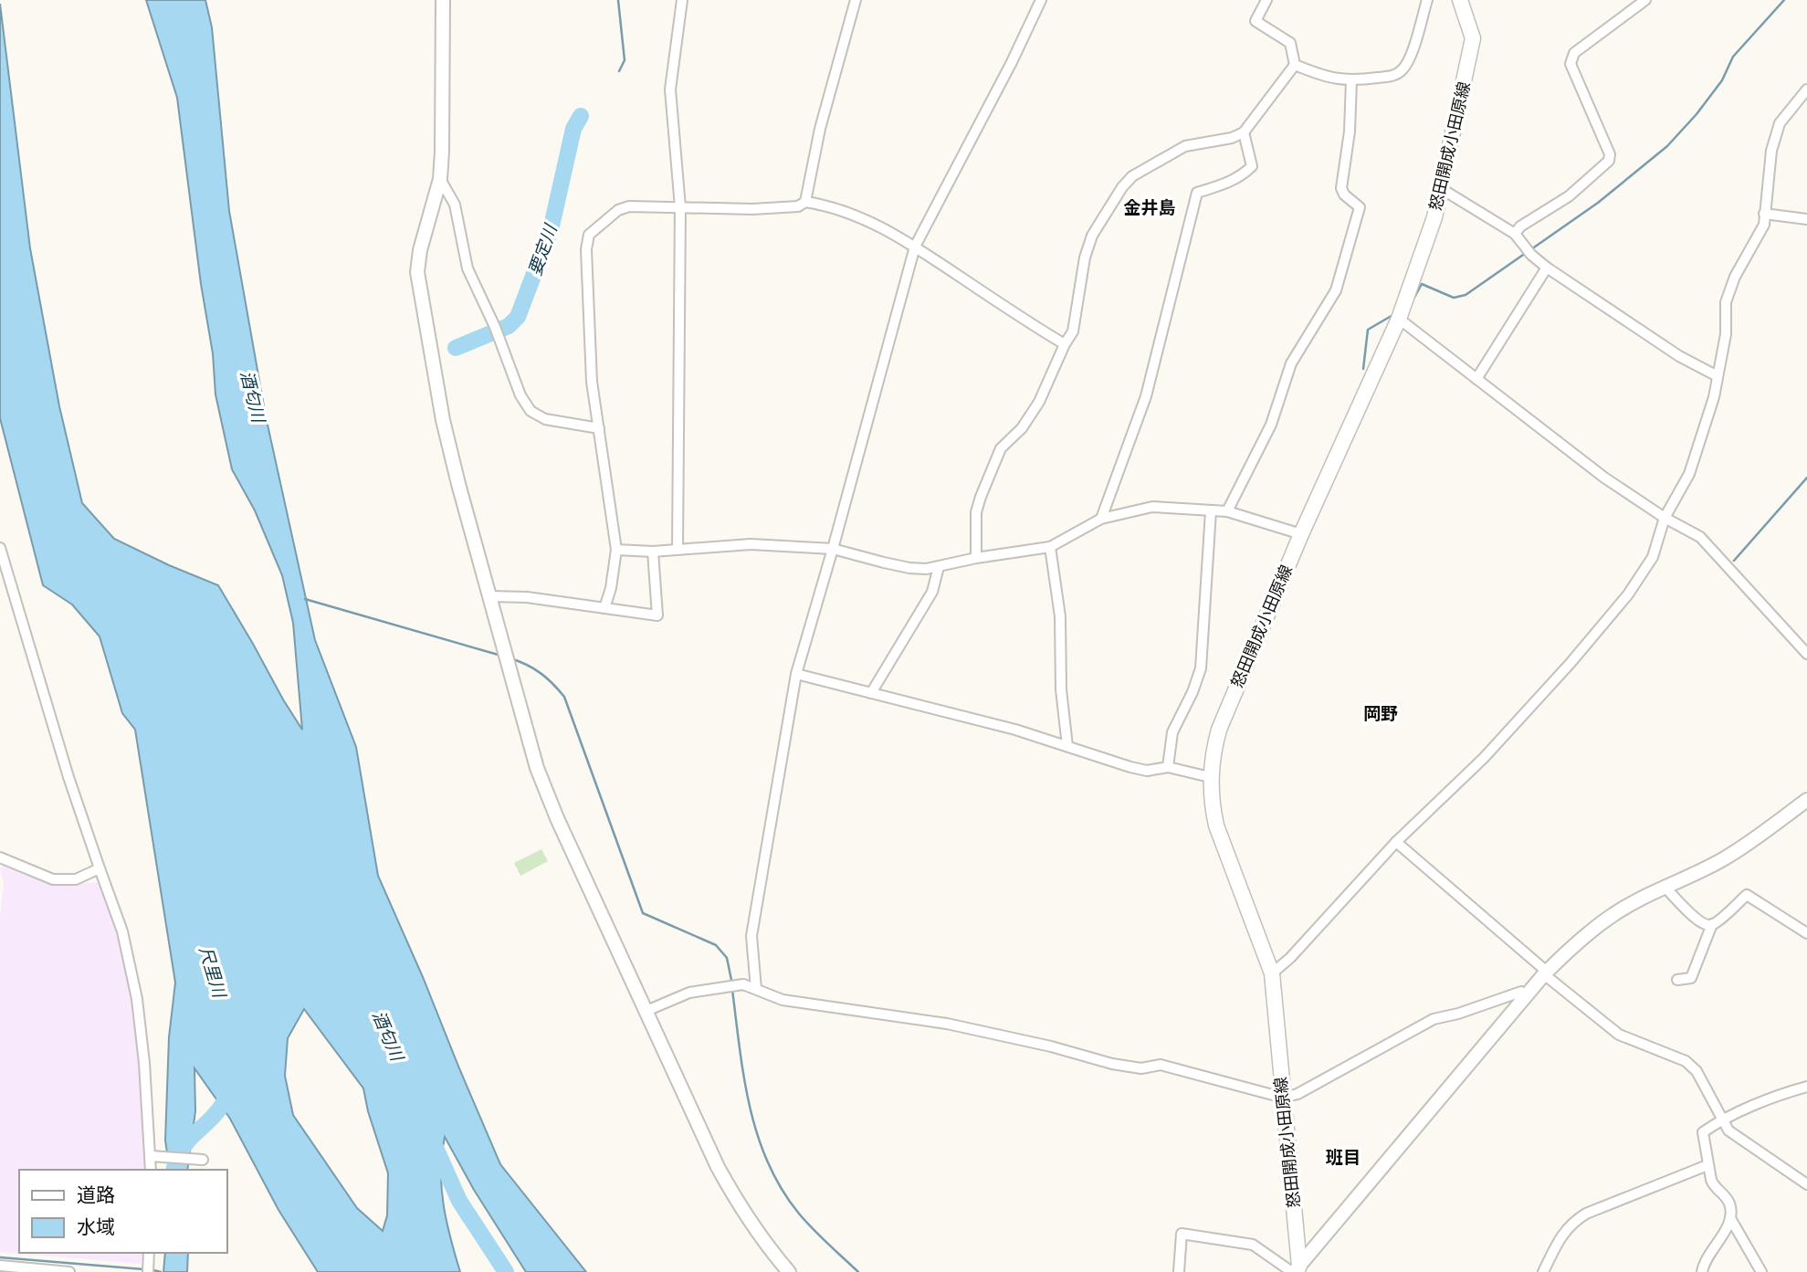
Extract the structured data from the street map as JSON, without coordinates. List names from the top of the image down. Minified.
{"streets":{"main road":["怒田開成小田原線"]},"districts":["金井島","岡野","班目"],"water":["要定川","酒匂川","尺里川"],"legend":["道路","水域"]}
